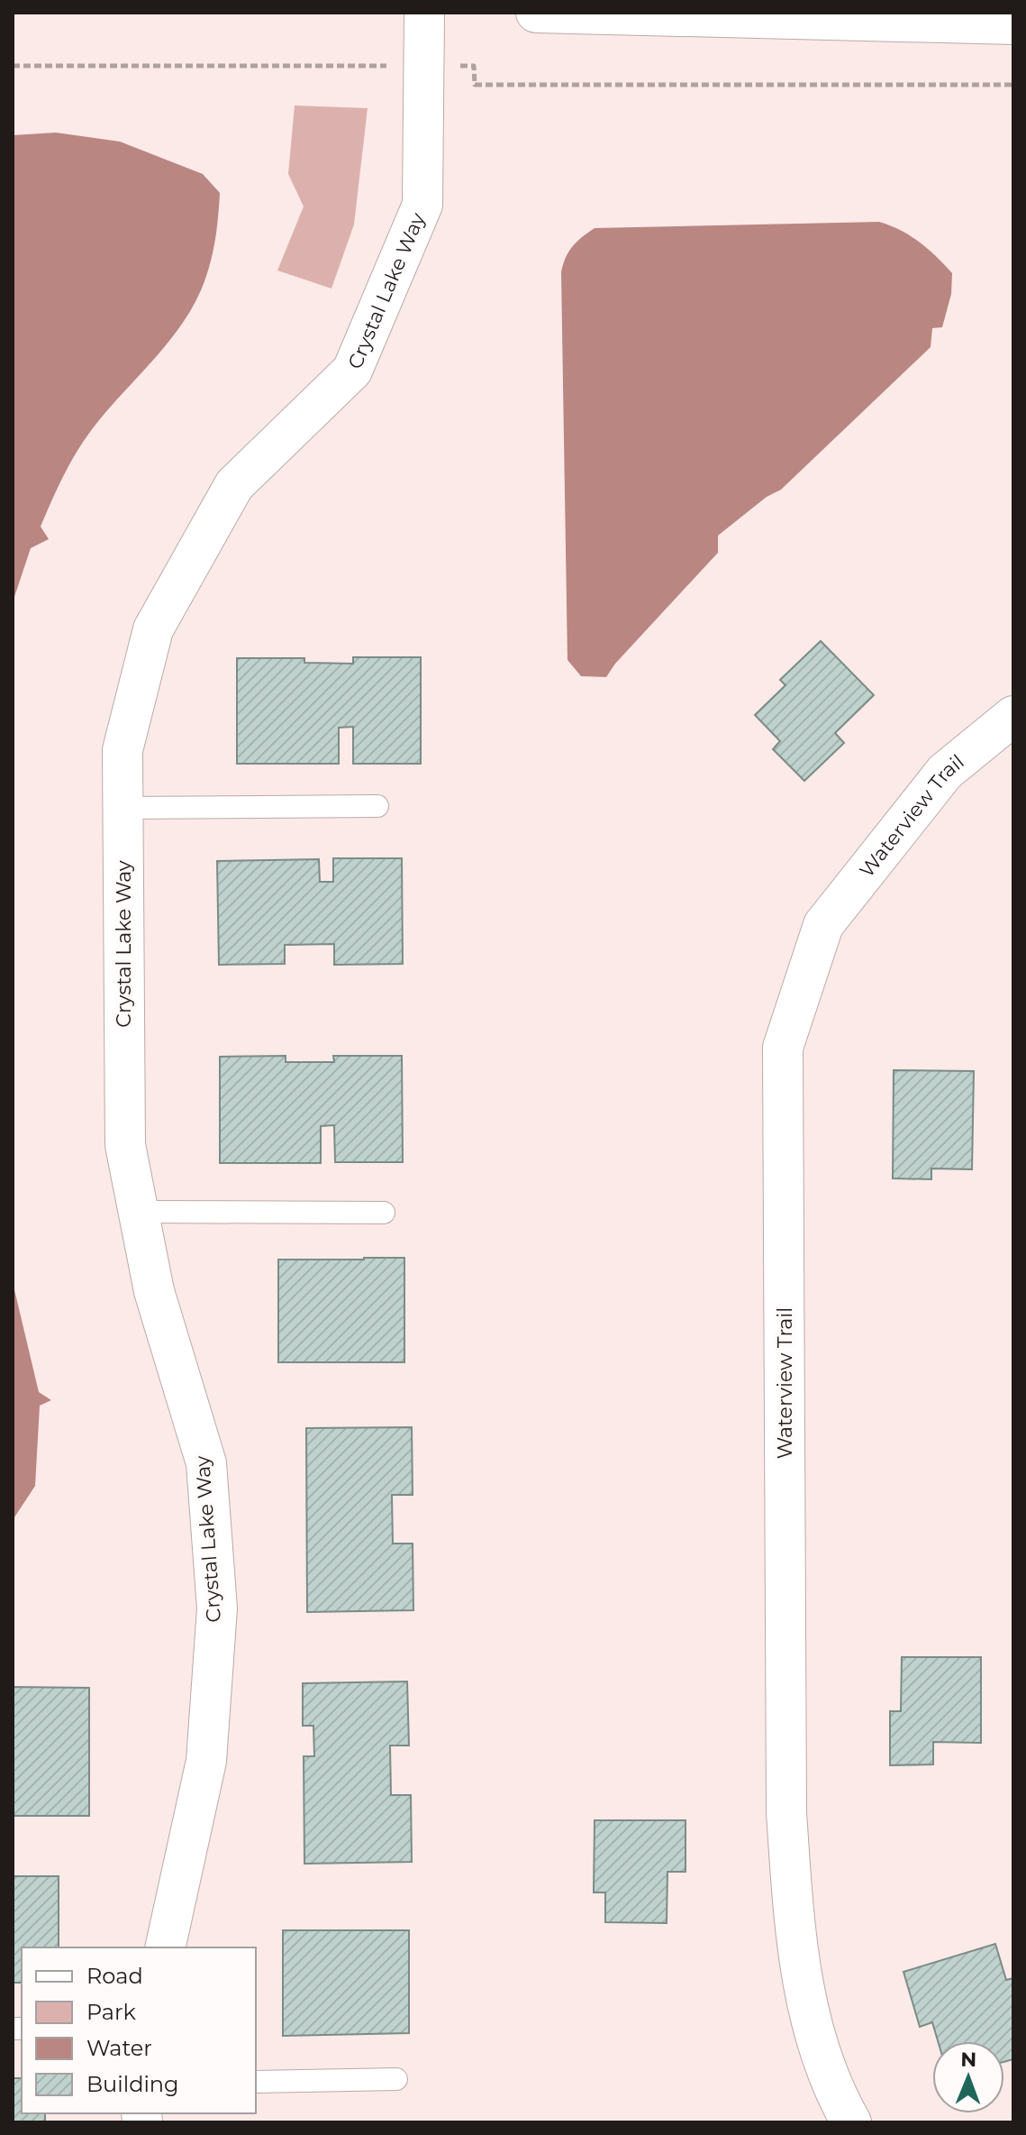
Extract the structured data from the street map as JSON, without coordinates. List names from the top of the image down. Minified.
{"streets":{"street":["Crystal Lake Way","Waterview Trail"]},"legend":["Road","Park","Water","Building"],"north":"top"}
